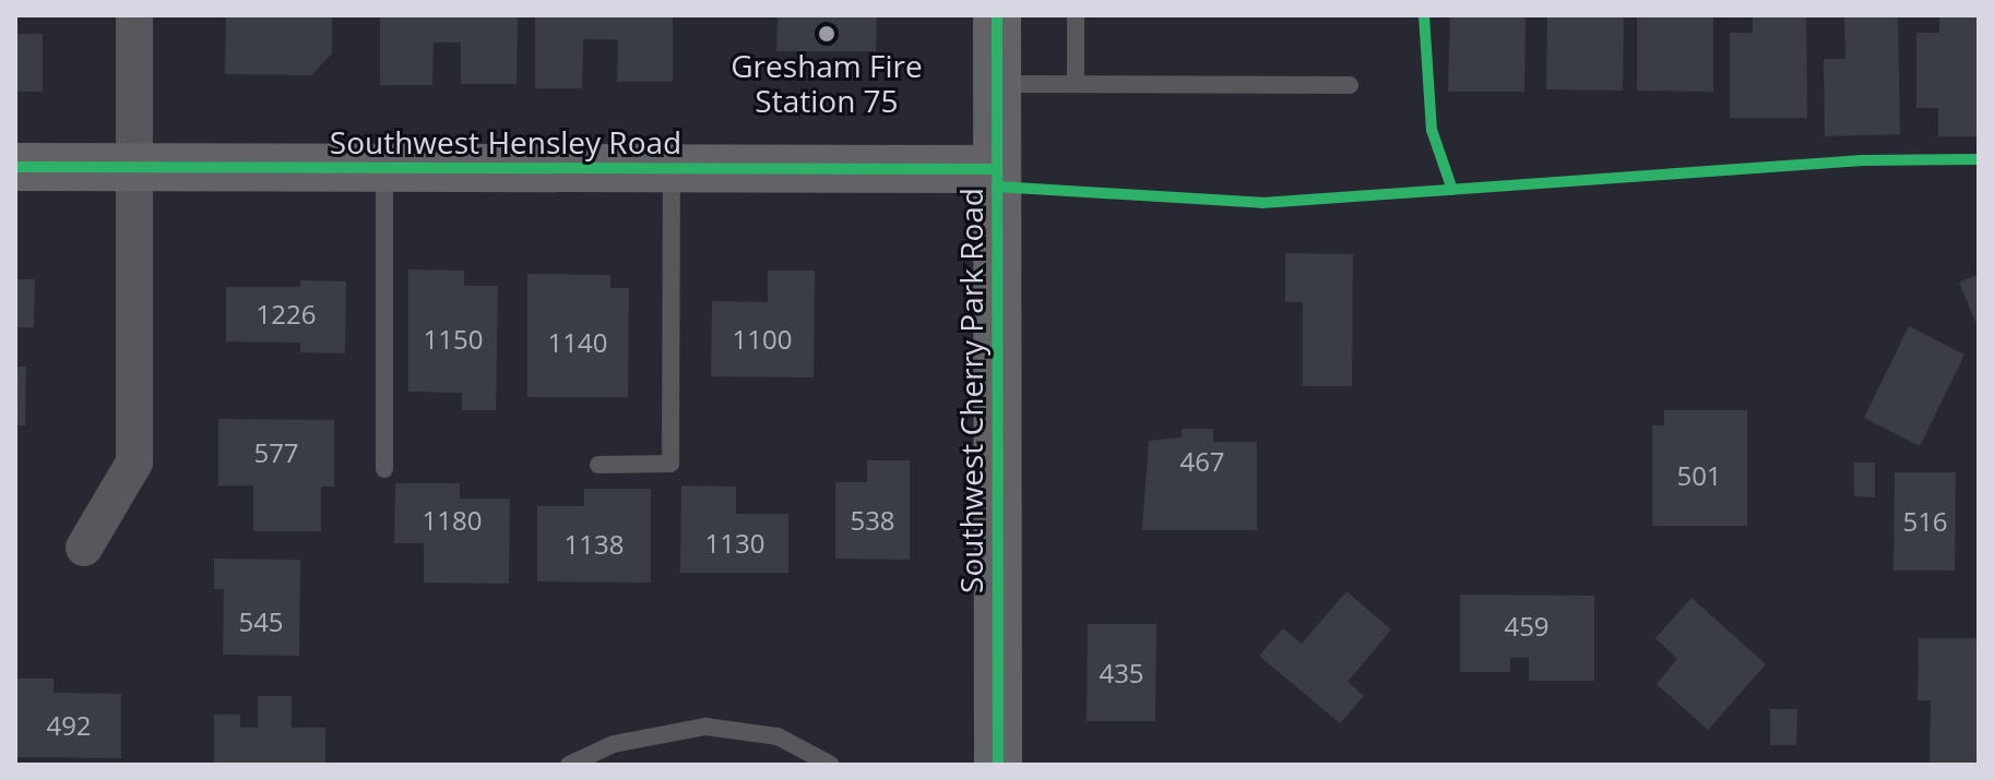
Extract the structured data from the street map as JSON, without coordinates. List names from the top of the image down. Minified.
{"streets":{"street":["Southwest Hensley Road","Southwest Cherry Park Road"]},"crossings":[["Southwest Hensley Road","Southwest Cherry Park Road"]],"places":["Gresham Fire Station 75"],"house_numbers":["1226","1150","1100","1140","577","467","501","1180","538","516","1130","1138","545","459","435","492"]}
